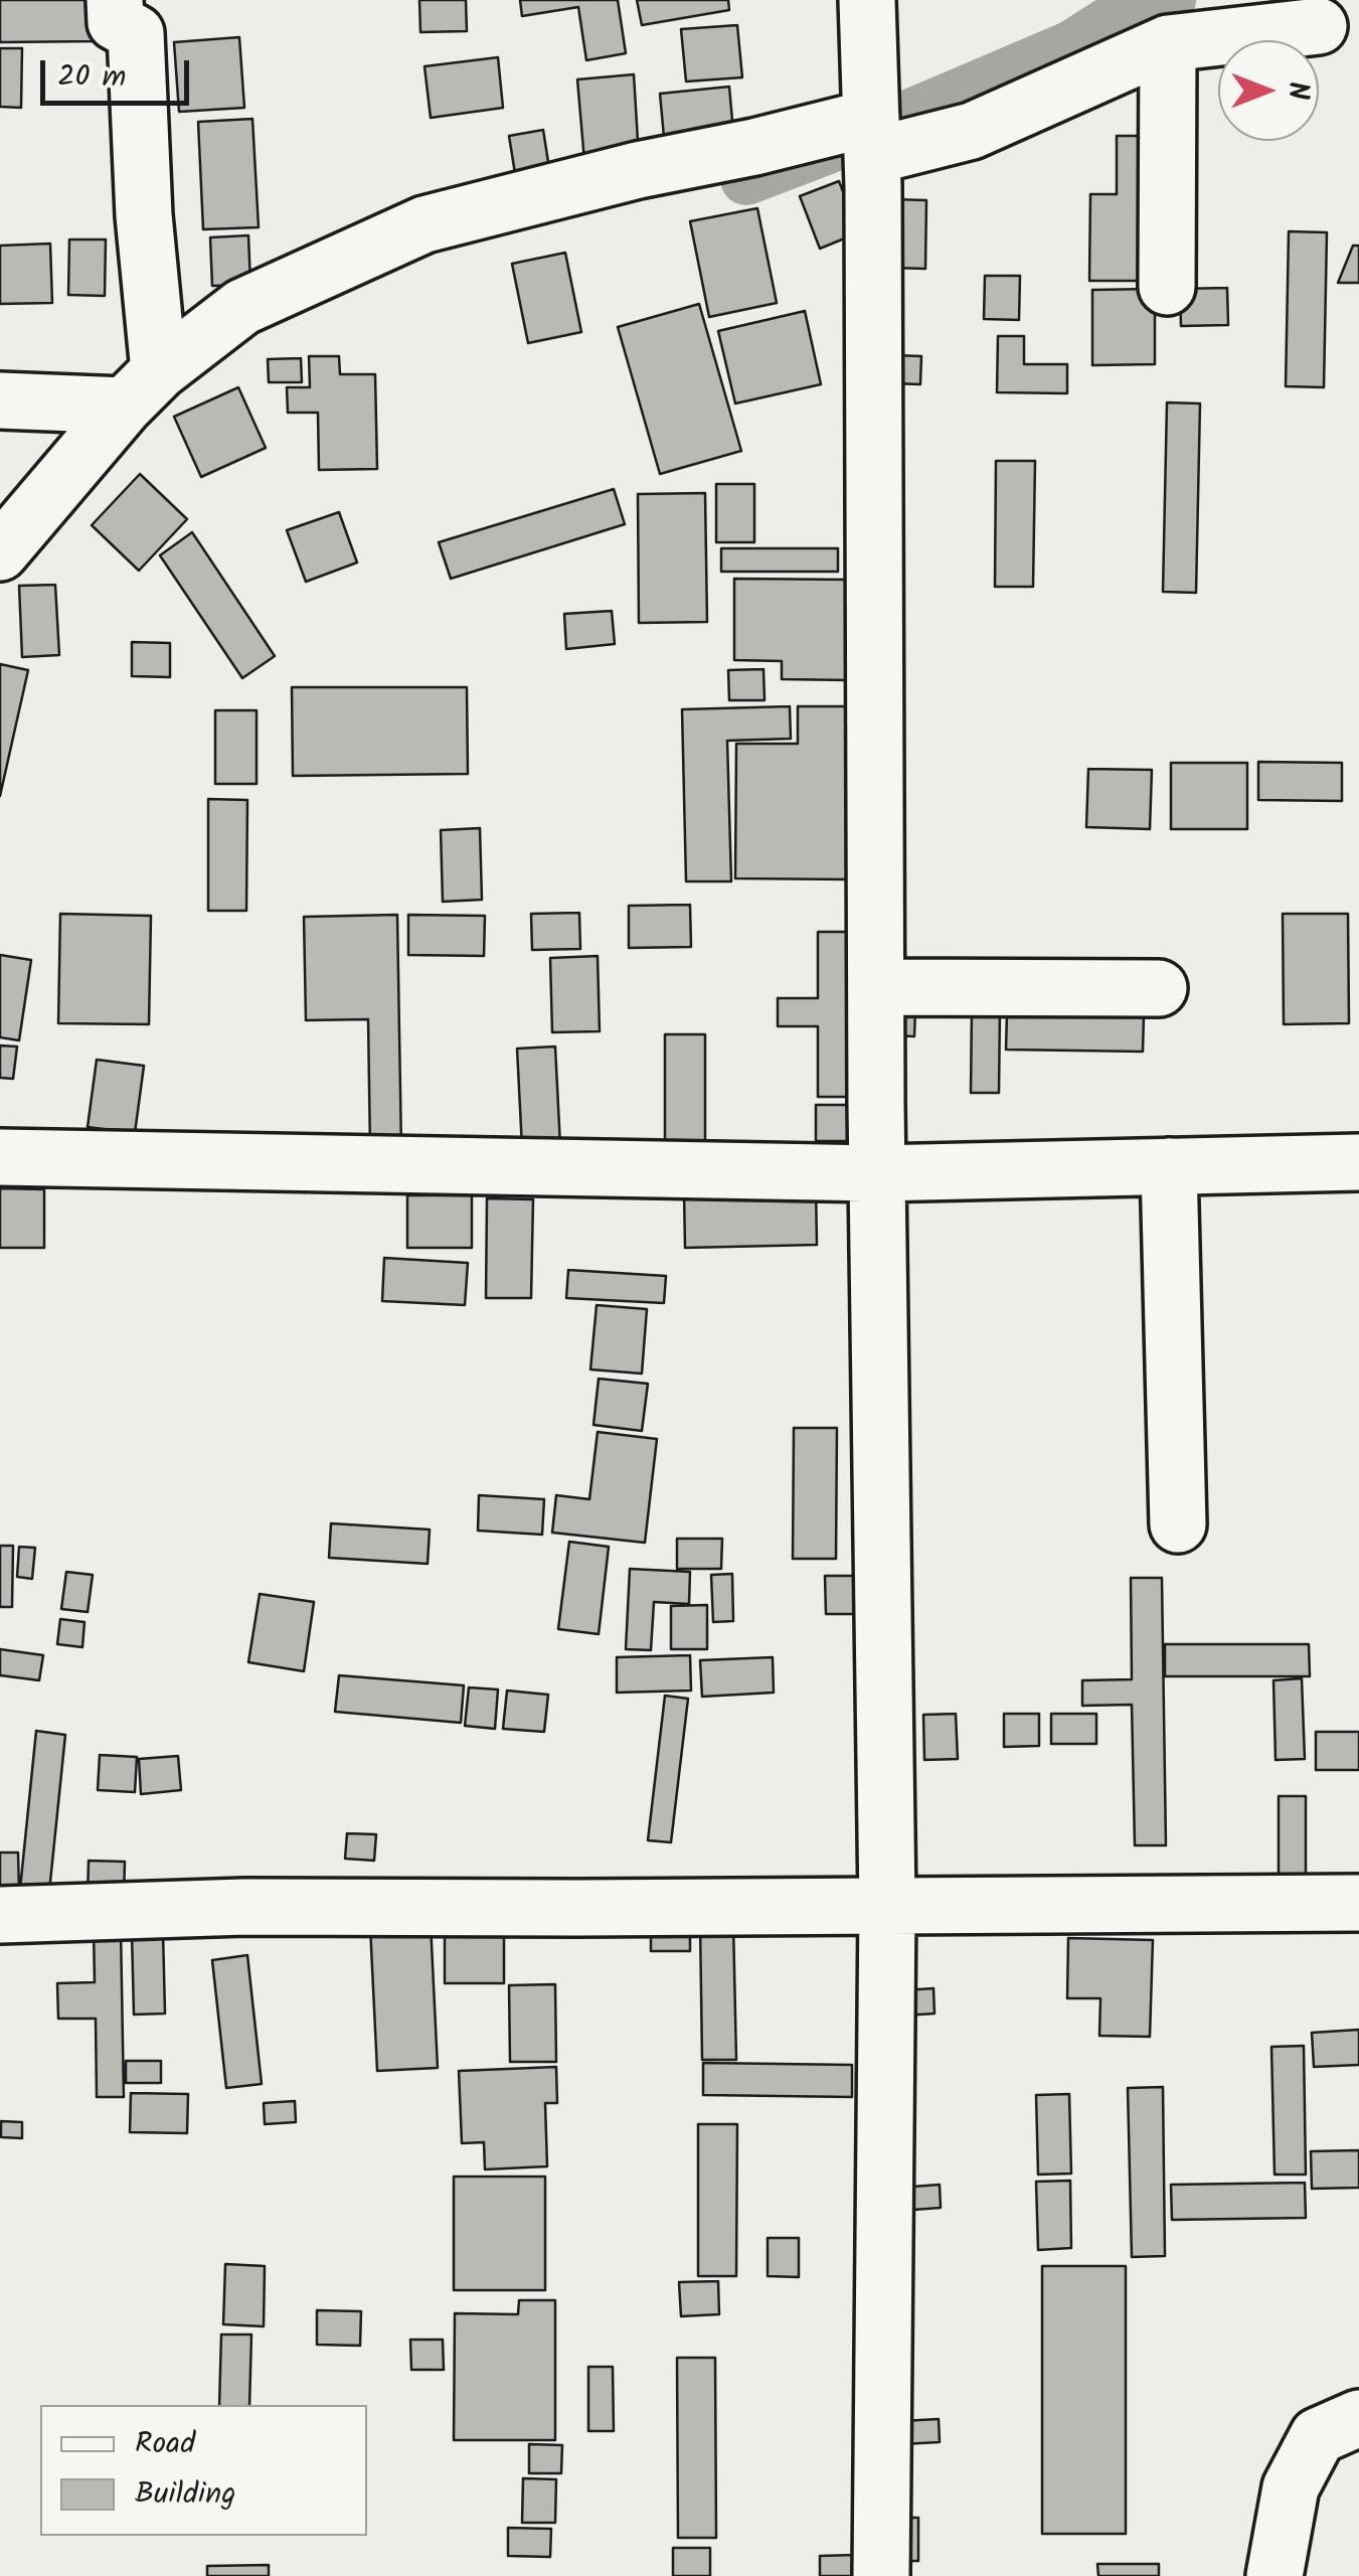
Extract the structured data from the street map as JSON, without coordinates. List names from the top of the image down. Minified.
{"legend":["Road","Building"],"scale_bar":"20 m","north":"right"}
